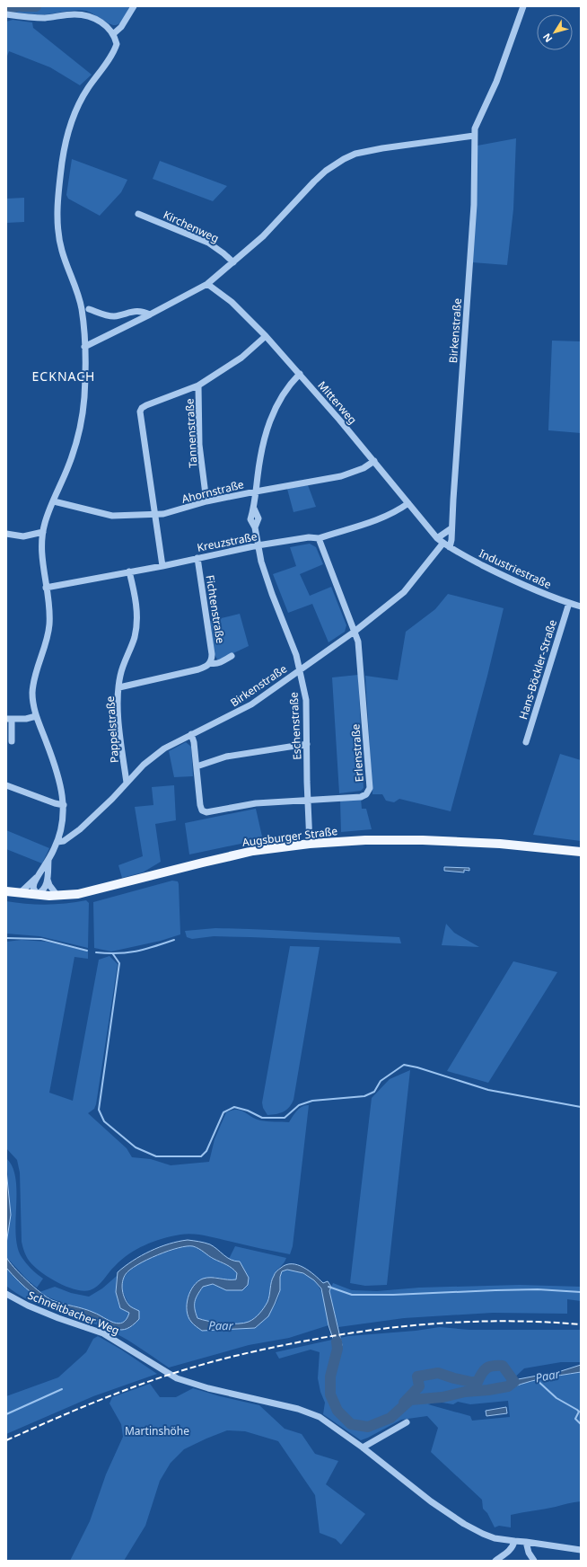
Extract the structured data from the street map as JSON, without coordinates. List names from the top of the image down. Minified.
{"streets":{"main road":["Augsburger Straße"],"street":["Kirchenweg","Birkenstraße","Mitterweg","Tannenstraße","Ahornstraße","Kreuzstraße","Industriestraße","Fichtenstraße","Hans-Böckler-Straße","Eschenstraße","Pappelstraße","Erlenstraße","Schneitbacher Weg"]},"crossings":[["Birkenstraße","Mitterweg"],["Birkenstraße","Industriestraße"],["Birkenstraße","Eschenstraße"],["Birkenstraße","Pappelstraße"],["Birkenstraße","Erlenstraße"],["Mitterweg","Ahornstraße"],["Mitterweg","Kreuzstraße"],["Mitterweg","Industriestraße"],["Mitterweg","Eschenstraße"],["Tannenstraße","Ahornstraße"],["Ahornstraße","Eschenstraße"],["Kreuzstraße","Fichtenstraße"],["Kreuzstraße","Eschenstraße"],["Kreuzstraße","Pappelstraße"],["Kreuzstraße","Erlenstraße"],["Industriestraße","Hans-Böckler-Straße"],["Fichtenstraße","Pappelstraße"],["Eschenstraße","Erlenstraße"],["Eschenstraße","Augsburger Straße"]],"districts":["ECKNACH"],"water":["Paar"],"parks":["Martinshöhe"],"north":"bottom left"}
